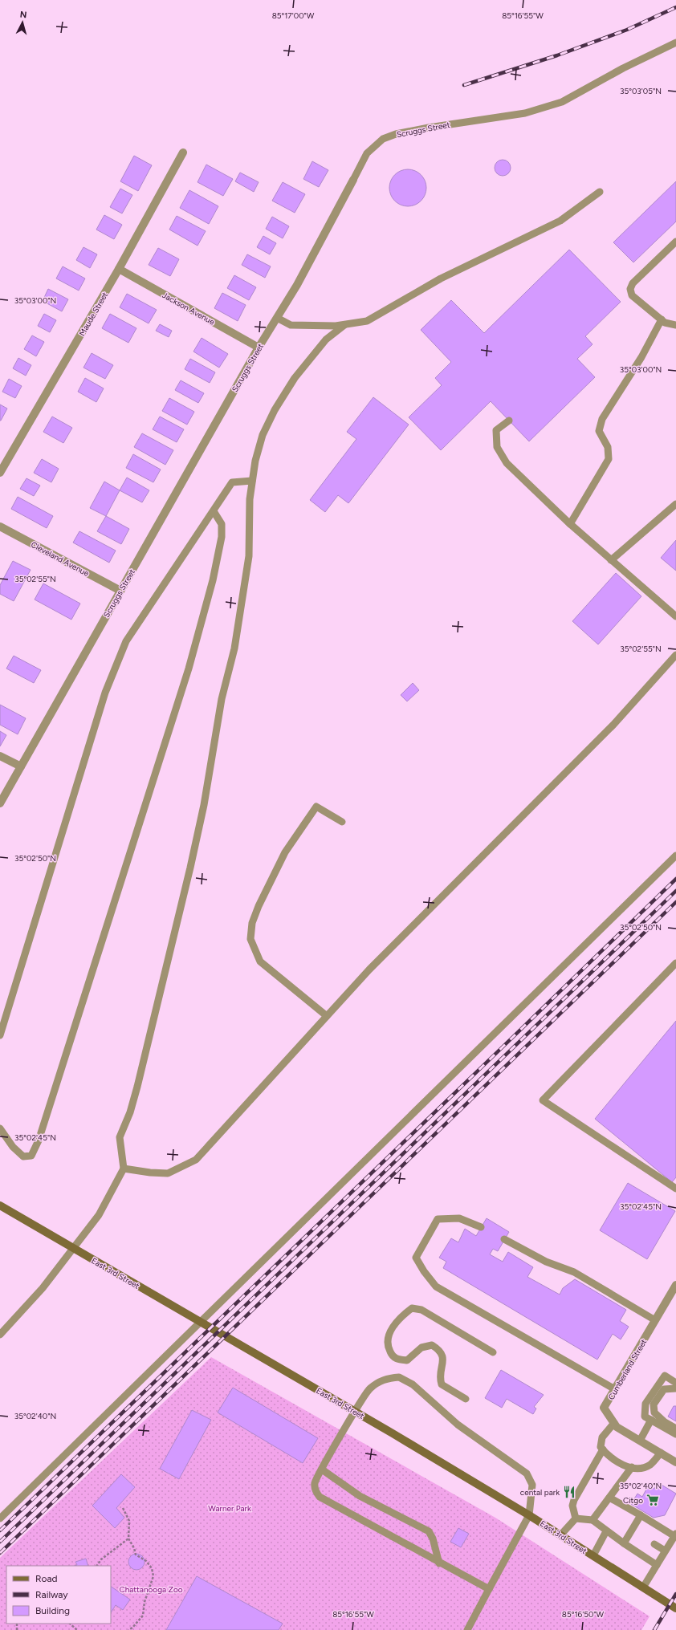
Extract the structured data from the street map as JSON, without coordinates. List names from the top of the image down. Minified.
{"streets":{"main road":["East 3rd Street"],"street":["Scruggs Street","Jackson Avenue","Maude Street","Cleveland Avenue","Cumberland Street"]},"crossings":[["Scruggs Street","Jackson Avenue"],["Scruggs Street","Cleveland Avenue"],["Jackson Avenue","Maude Street"]],"parks":["Warner Park","Chattanooga Zoo"],"places":{"restaurant":["cental park"],"supermarket":["Citgo"]},"legend":["Road","Railway","Building"],"north":"top","coordinates":["85°17'00\"W","85°16'55\"W","35°03'05\"N","35°03'00\"N","35°02'55\"N","35°02'50\"N","35°02'45\"N","35°02'40\"N","85°16'50\"W"]}
